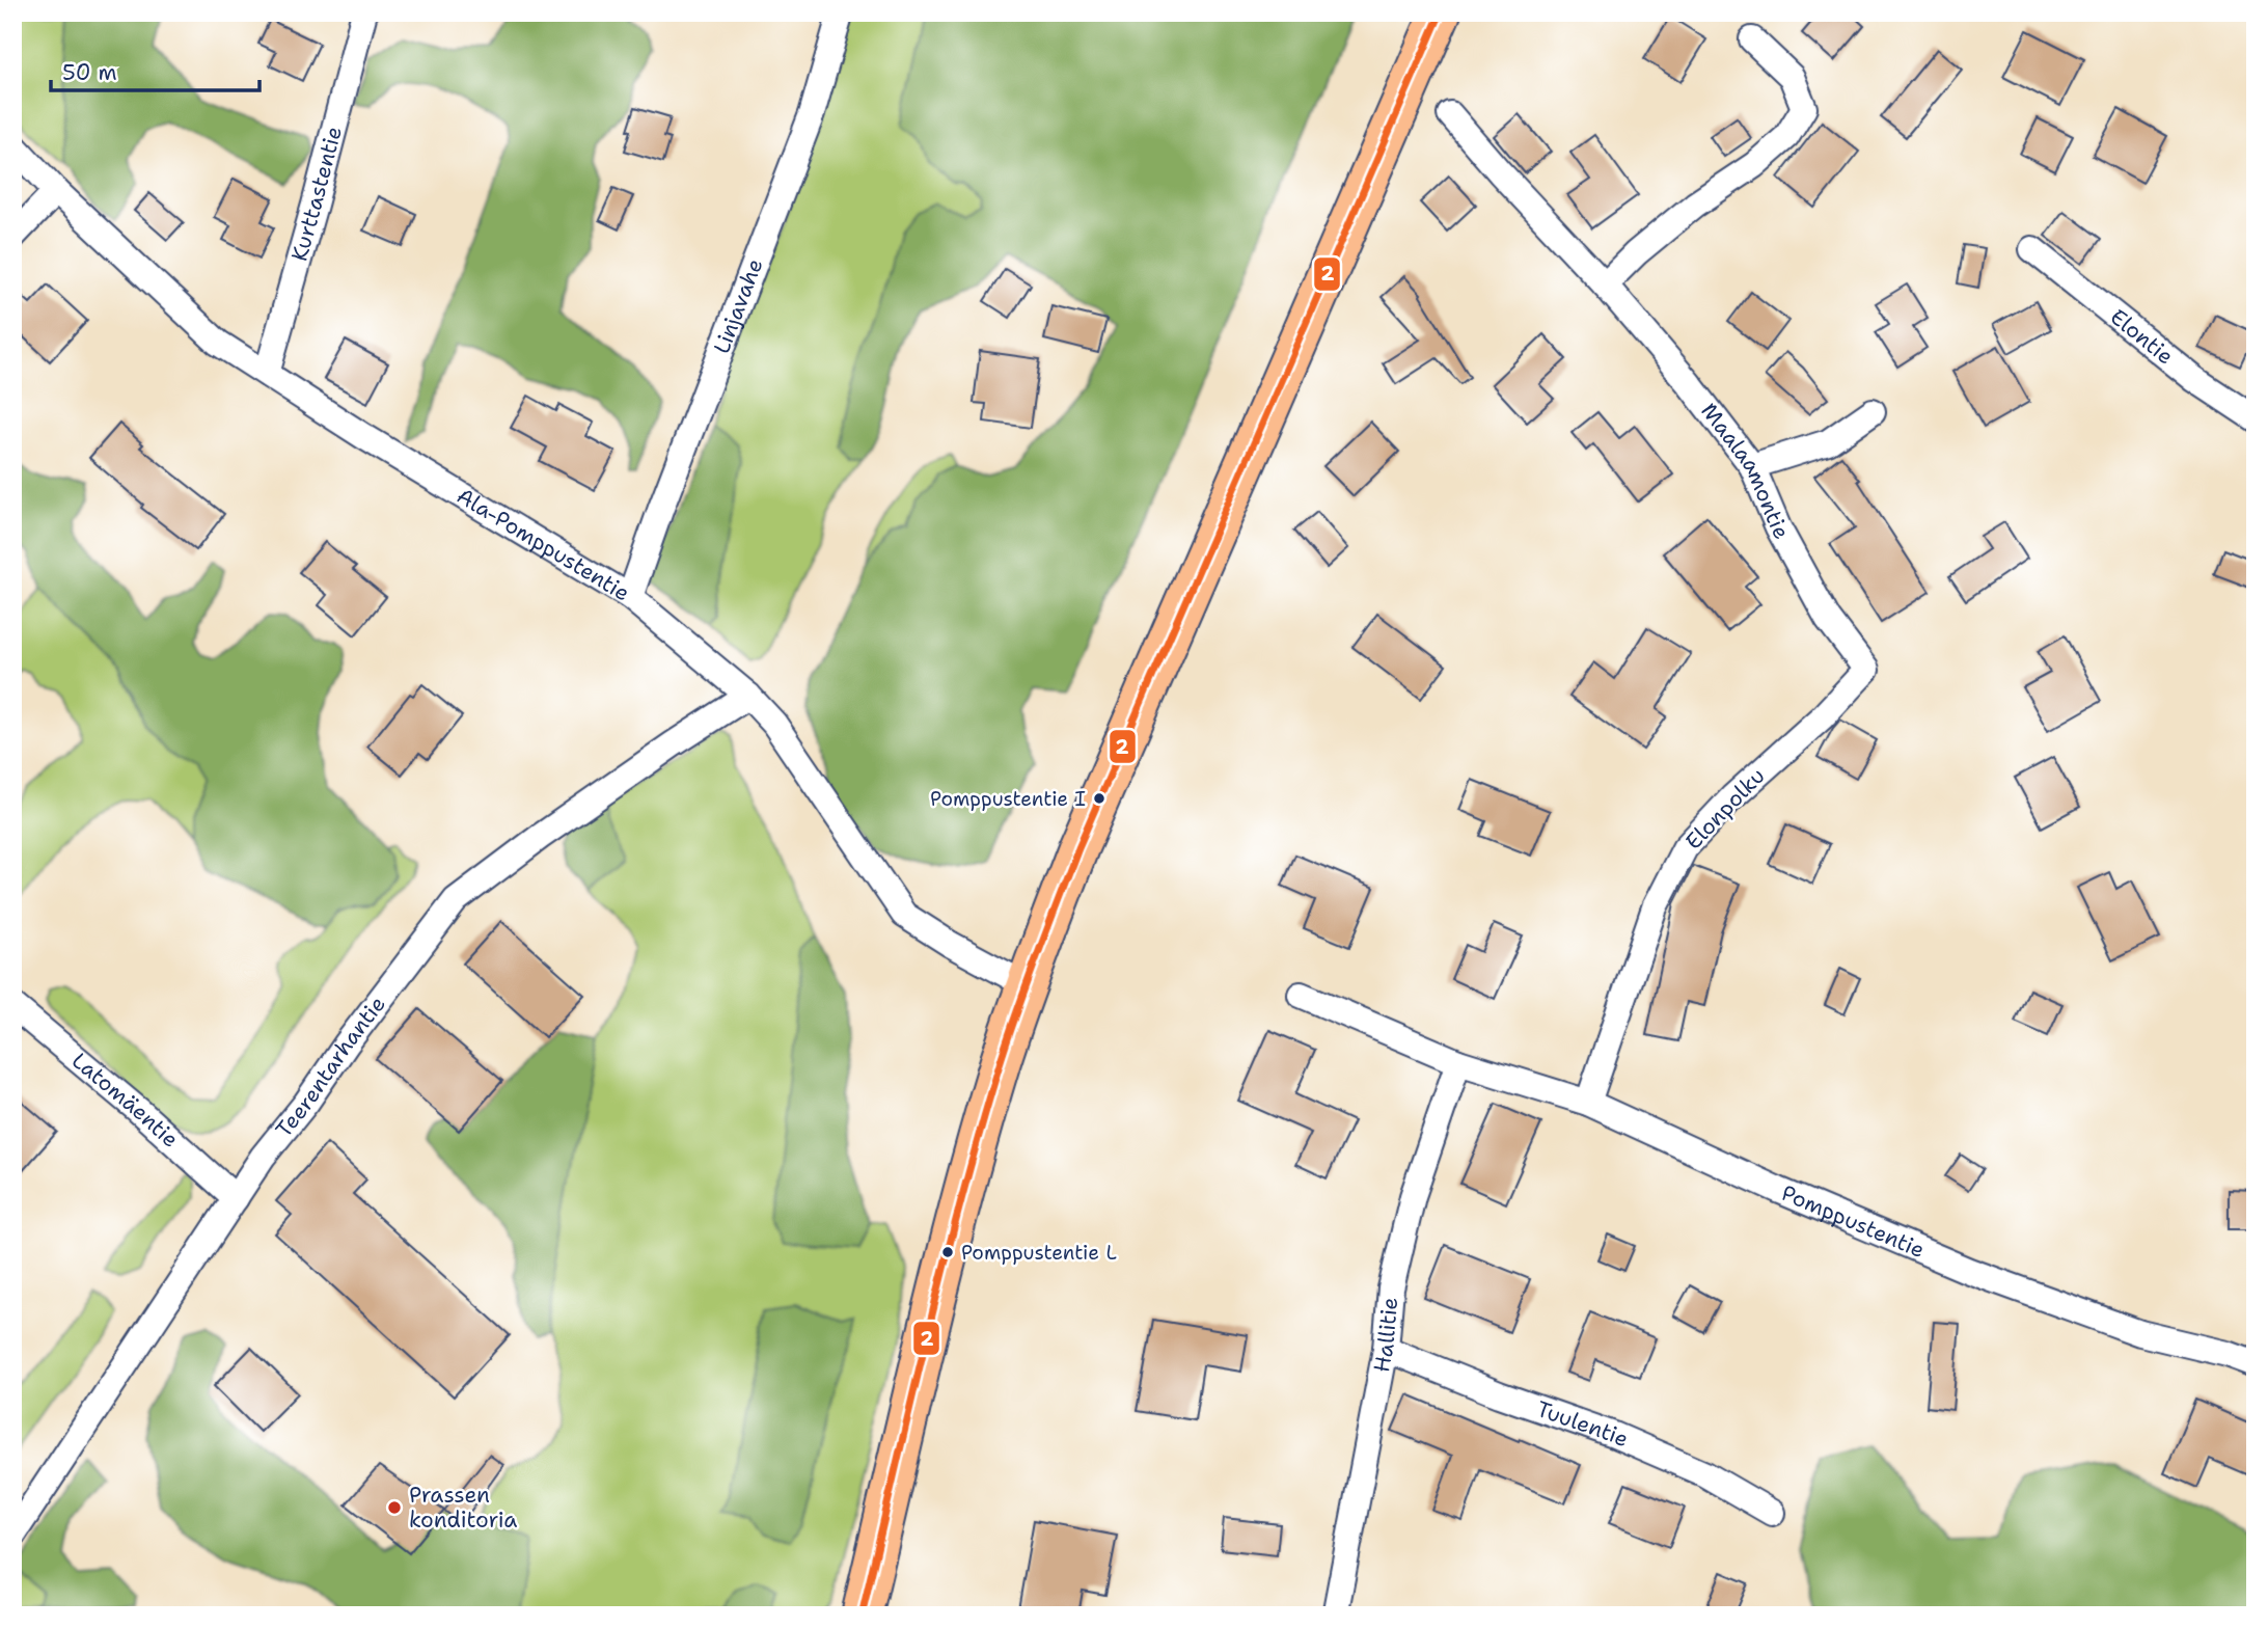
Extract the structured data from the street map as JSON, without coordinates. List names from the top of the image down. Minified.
{"streets":{"street":["Kurttastentie","Linjavahe","Elontie","Maalaamontie","Ala-Pomppustentie","Elonpolku","Teerentarhantie","Latomäentie","Pomppustentie","Hallitie","Tuulentie"]},"crossings":[["Kurttastentie","Ala-Pomppustentie"],["Linjavahe","Ala-Pomppustentie"],["Maalaamontie","Elonpolku"],["Ala-Pomppustentie","Teerentarhantie"],["Elonpolku","Pomppustentie"],["Teerentarhantie","Latomäentie"],["Pomppustentie","Hallitie"],["Hallitie","Tuulentie"]],"places":["Pomppustentie I","Pomppustentie L","Prassen konditoria"],"lines":["transit line 2"],"scale_bar":"50 m"}
